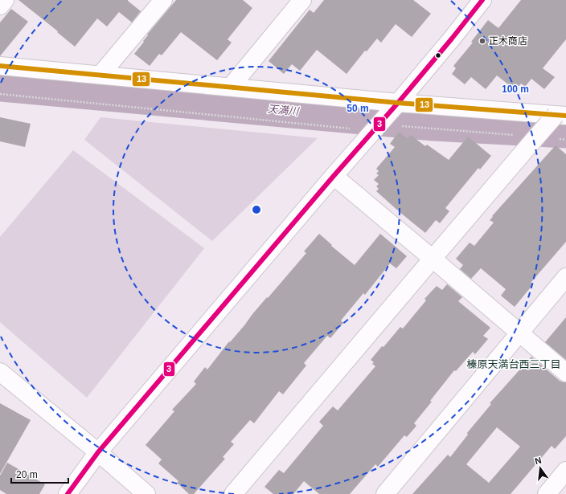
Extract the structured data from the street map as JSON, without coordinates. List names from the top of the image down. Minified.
{"districts":["榛原天満台西三丁目"],"water":["天満川"],"places":["正木商店"],"lines":["transit line 3","transit line 13"],"scale_bar":"20 m","north":"top","rings":["100 m","50 m"]}
